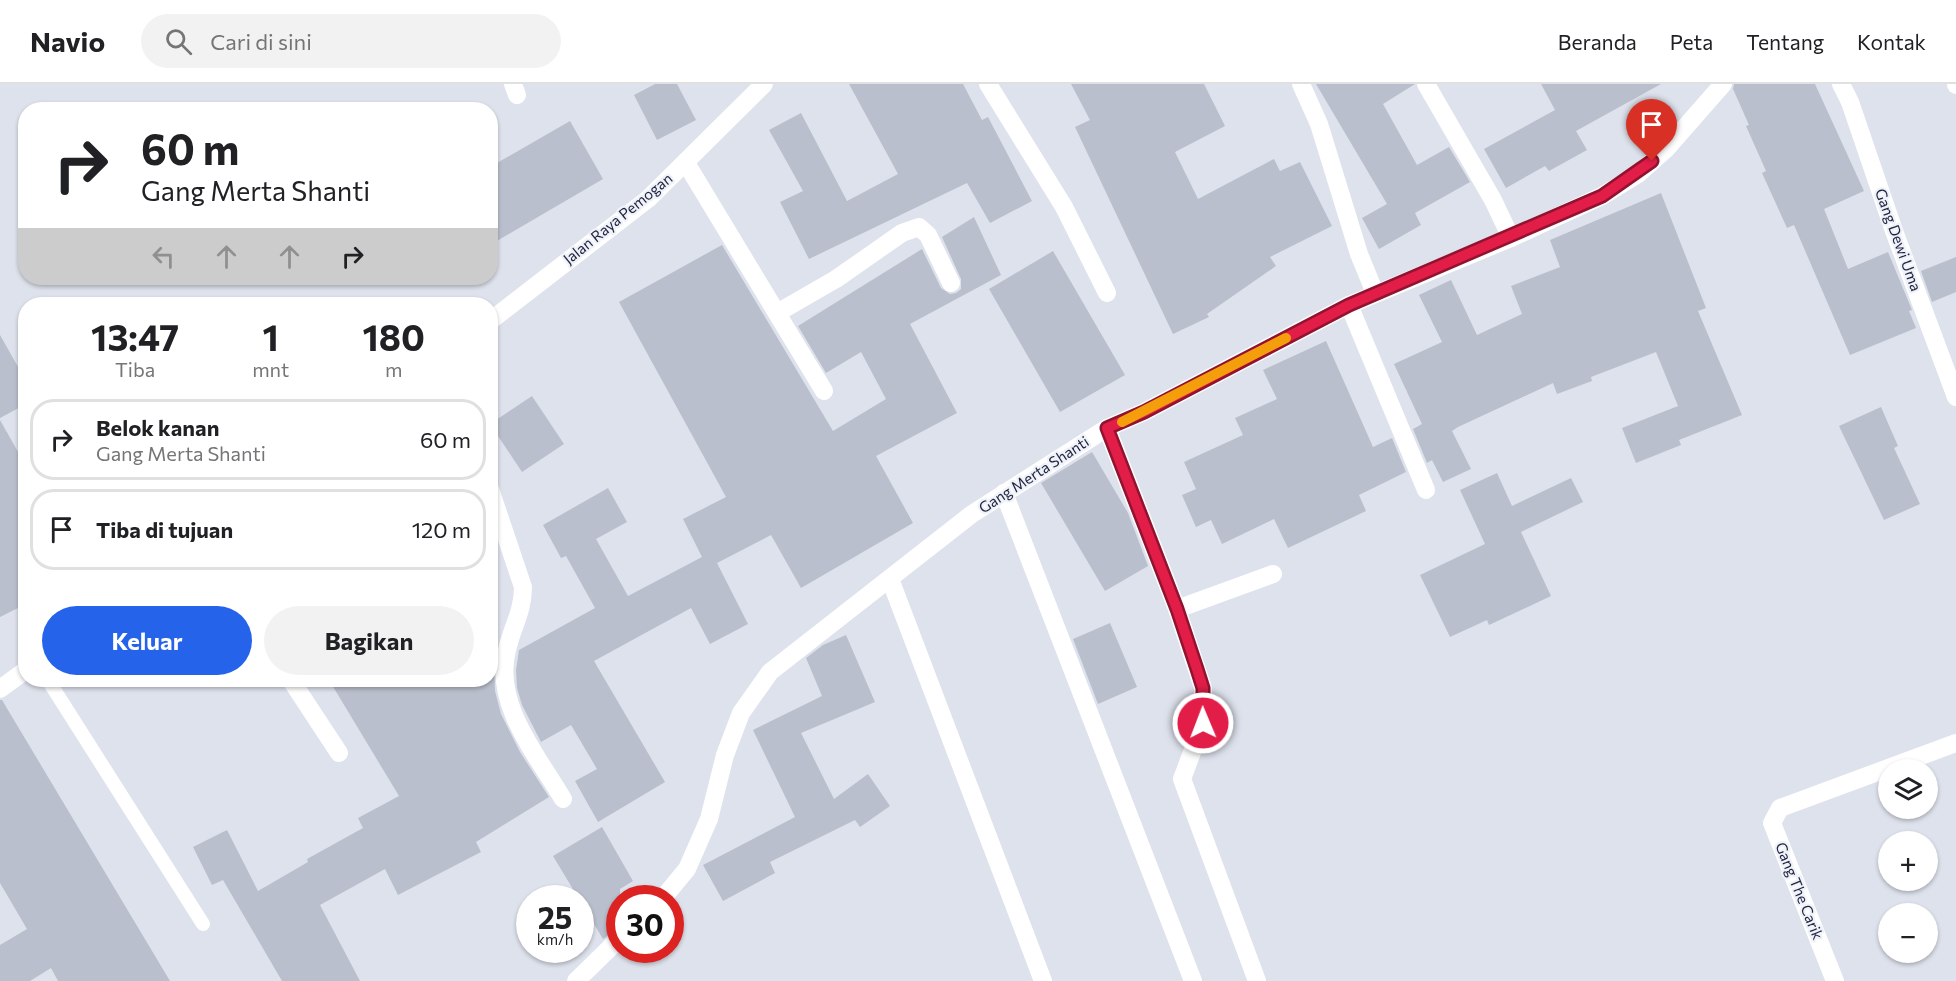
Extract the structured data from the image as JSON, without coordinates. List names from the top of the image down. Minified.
{"streets":{"street":["Jalan Raya Pemogan","Gang Dewi Uma","Gang Merta Shanti","Gang The Carik"]},"page":{"header":"Navio","search":"Cari di sini","nav":["Beranda","Peta","Tentang","Kontak"],"turn":["60 m","Gang Merta Shanti"],"eta":["13:47","Tiba","1","mnt","180","m"],"list":[{"name":"Belok kanan","note":"Gang Merta Shanti","value":"60 m"},{"name":"Tiba di tujuan","value":"120 m"}],"buttons":["Keluar","Bagikan"],"map_buttons":["+","−"],"speed":"25 km/h","limit":"30"}}
